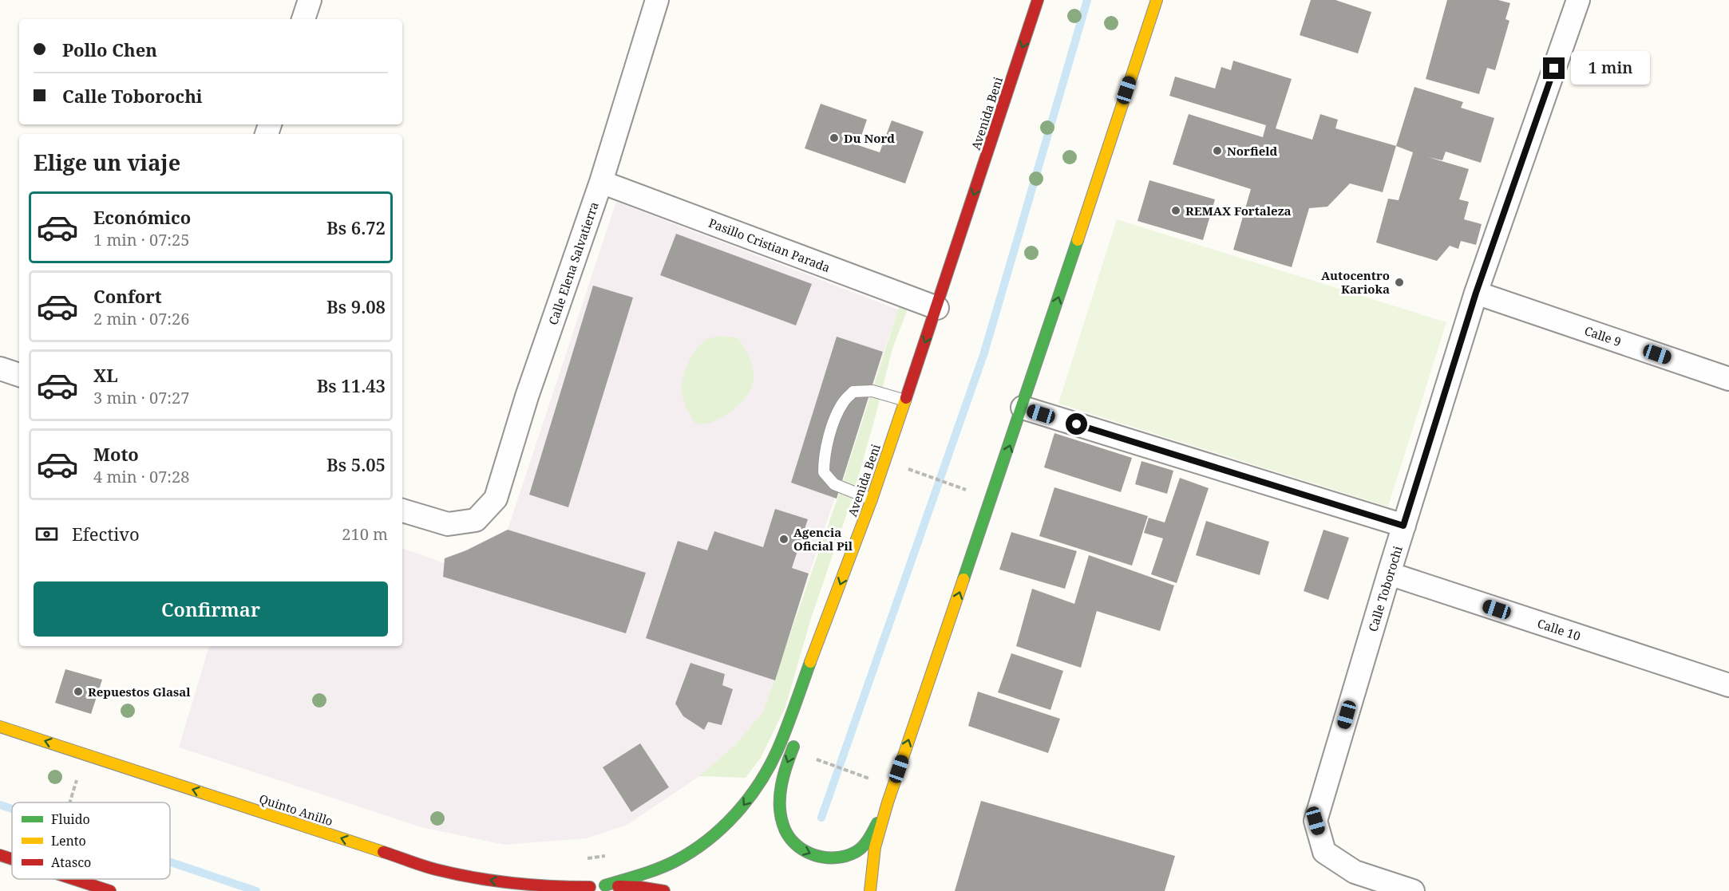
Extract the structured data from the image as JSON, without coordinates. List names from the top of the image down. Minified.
{"streets":{"street":["Avenida Beni","Pasillo Cristian Parada","Calle Elena Salvatierra","Calle 9","Calle Toborochi","Calle 10","Quinto Anillo"]},"crossings":[["Avenida Beni","Pasillo Cristian Parada"],["Avenida Beni","Quinto Anillo"],["Pasillo Cristian Parada","Calle Elena Salvatierra"],["Calle 9","Calle Toborochi"],["Calle Toborochi","Calle 10"]],"one_way":["Avenida Beni","Quinto Anillo"],"places":["Du Nord","Norfield","REMAX Fortaleza","Autocentro Karioka","Agencia Oficial Pil","Repuestos Glasal"],"legend":["Fluido","Lento","Atasco"],"page":{"banner":["Pollo Chen","Calle Toborochi"],"bubble":"1 min","heading":"Elige un viaje","list":[{"name":"Económico","note":"1 min · 07:25","value":"Bs 6.72"},{"name":"Confort","note":"2 min · 07:26","value":"Bs 9.08"},{"name":"XL","note":"3 min · 07:27","value":"Bs 11.43"},{"name":"Moto","note":"4 min · 07:28","value":"Bs 5.05"}],"pay":["Efectivo","210 m"],"buttons":"Confirmar"}}
